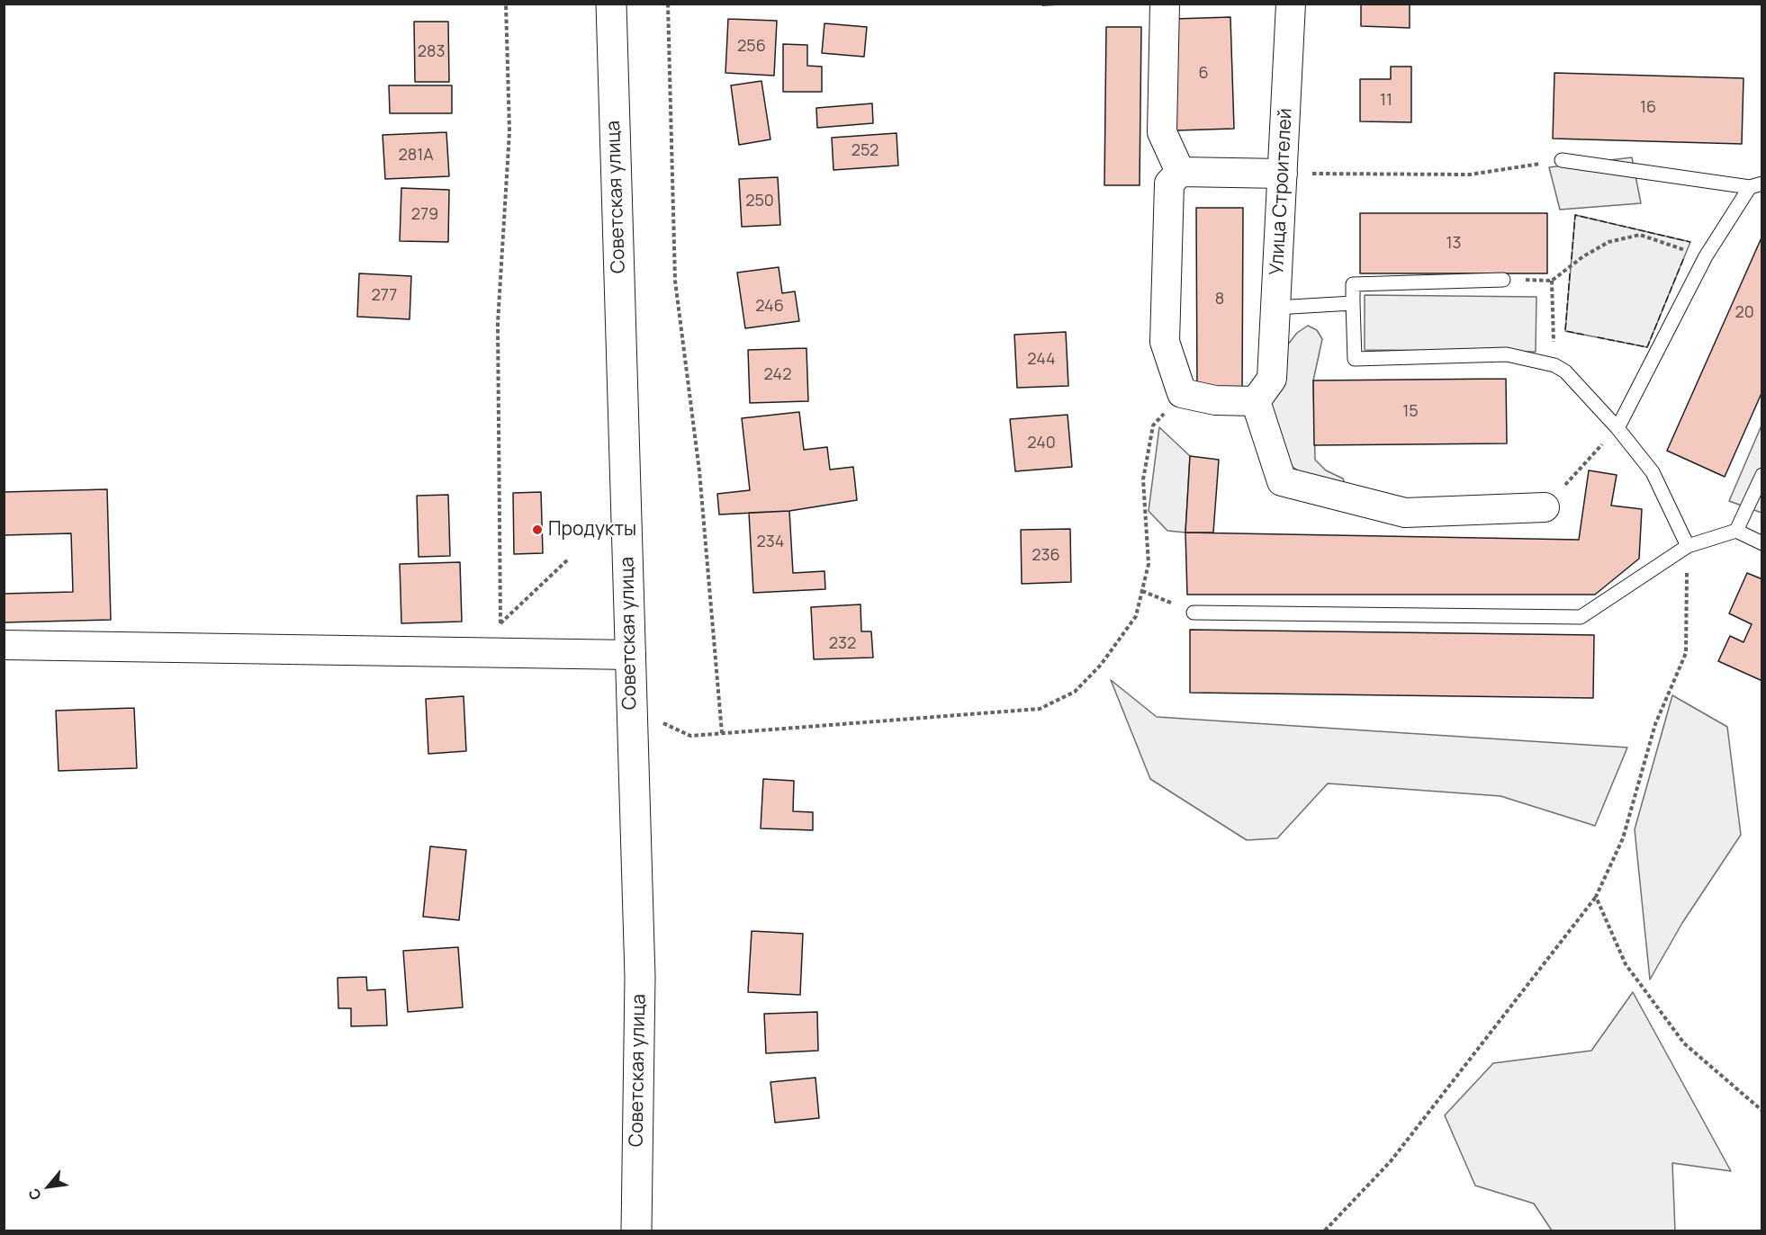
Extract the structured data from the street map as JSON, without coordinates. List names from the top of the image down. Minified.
{"streets":{"street":["Улица Строителей","Советская улица"]},"places":["Продукты"],"house_numbers":["256","283","6","11","16","252","281А","250","279","13","277","8","246","20","244","242","15","240","234","236","232"],"north":"bottom left"}
